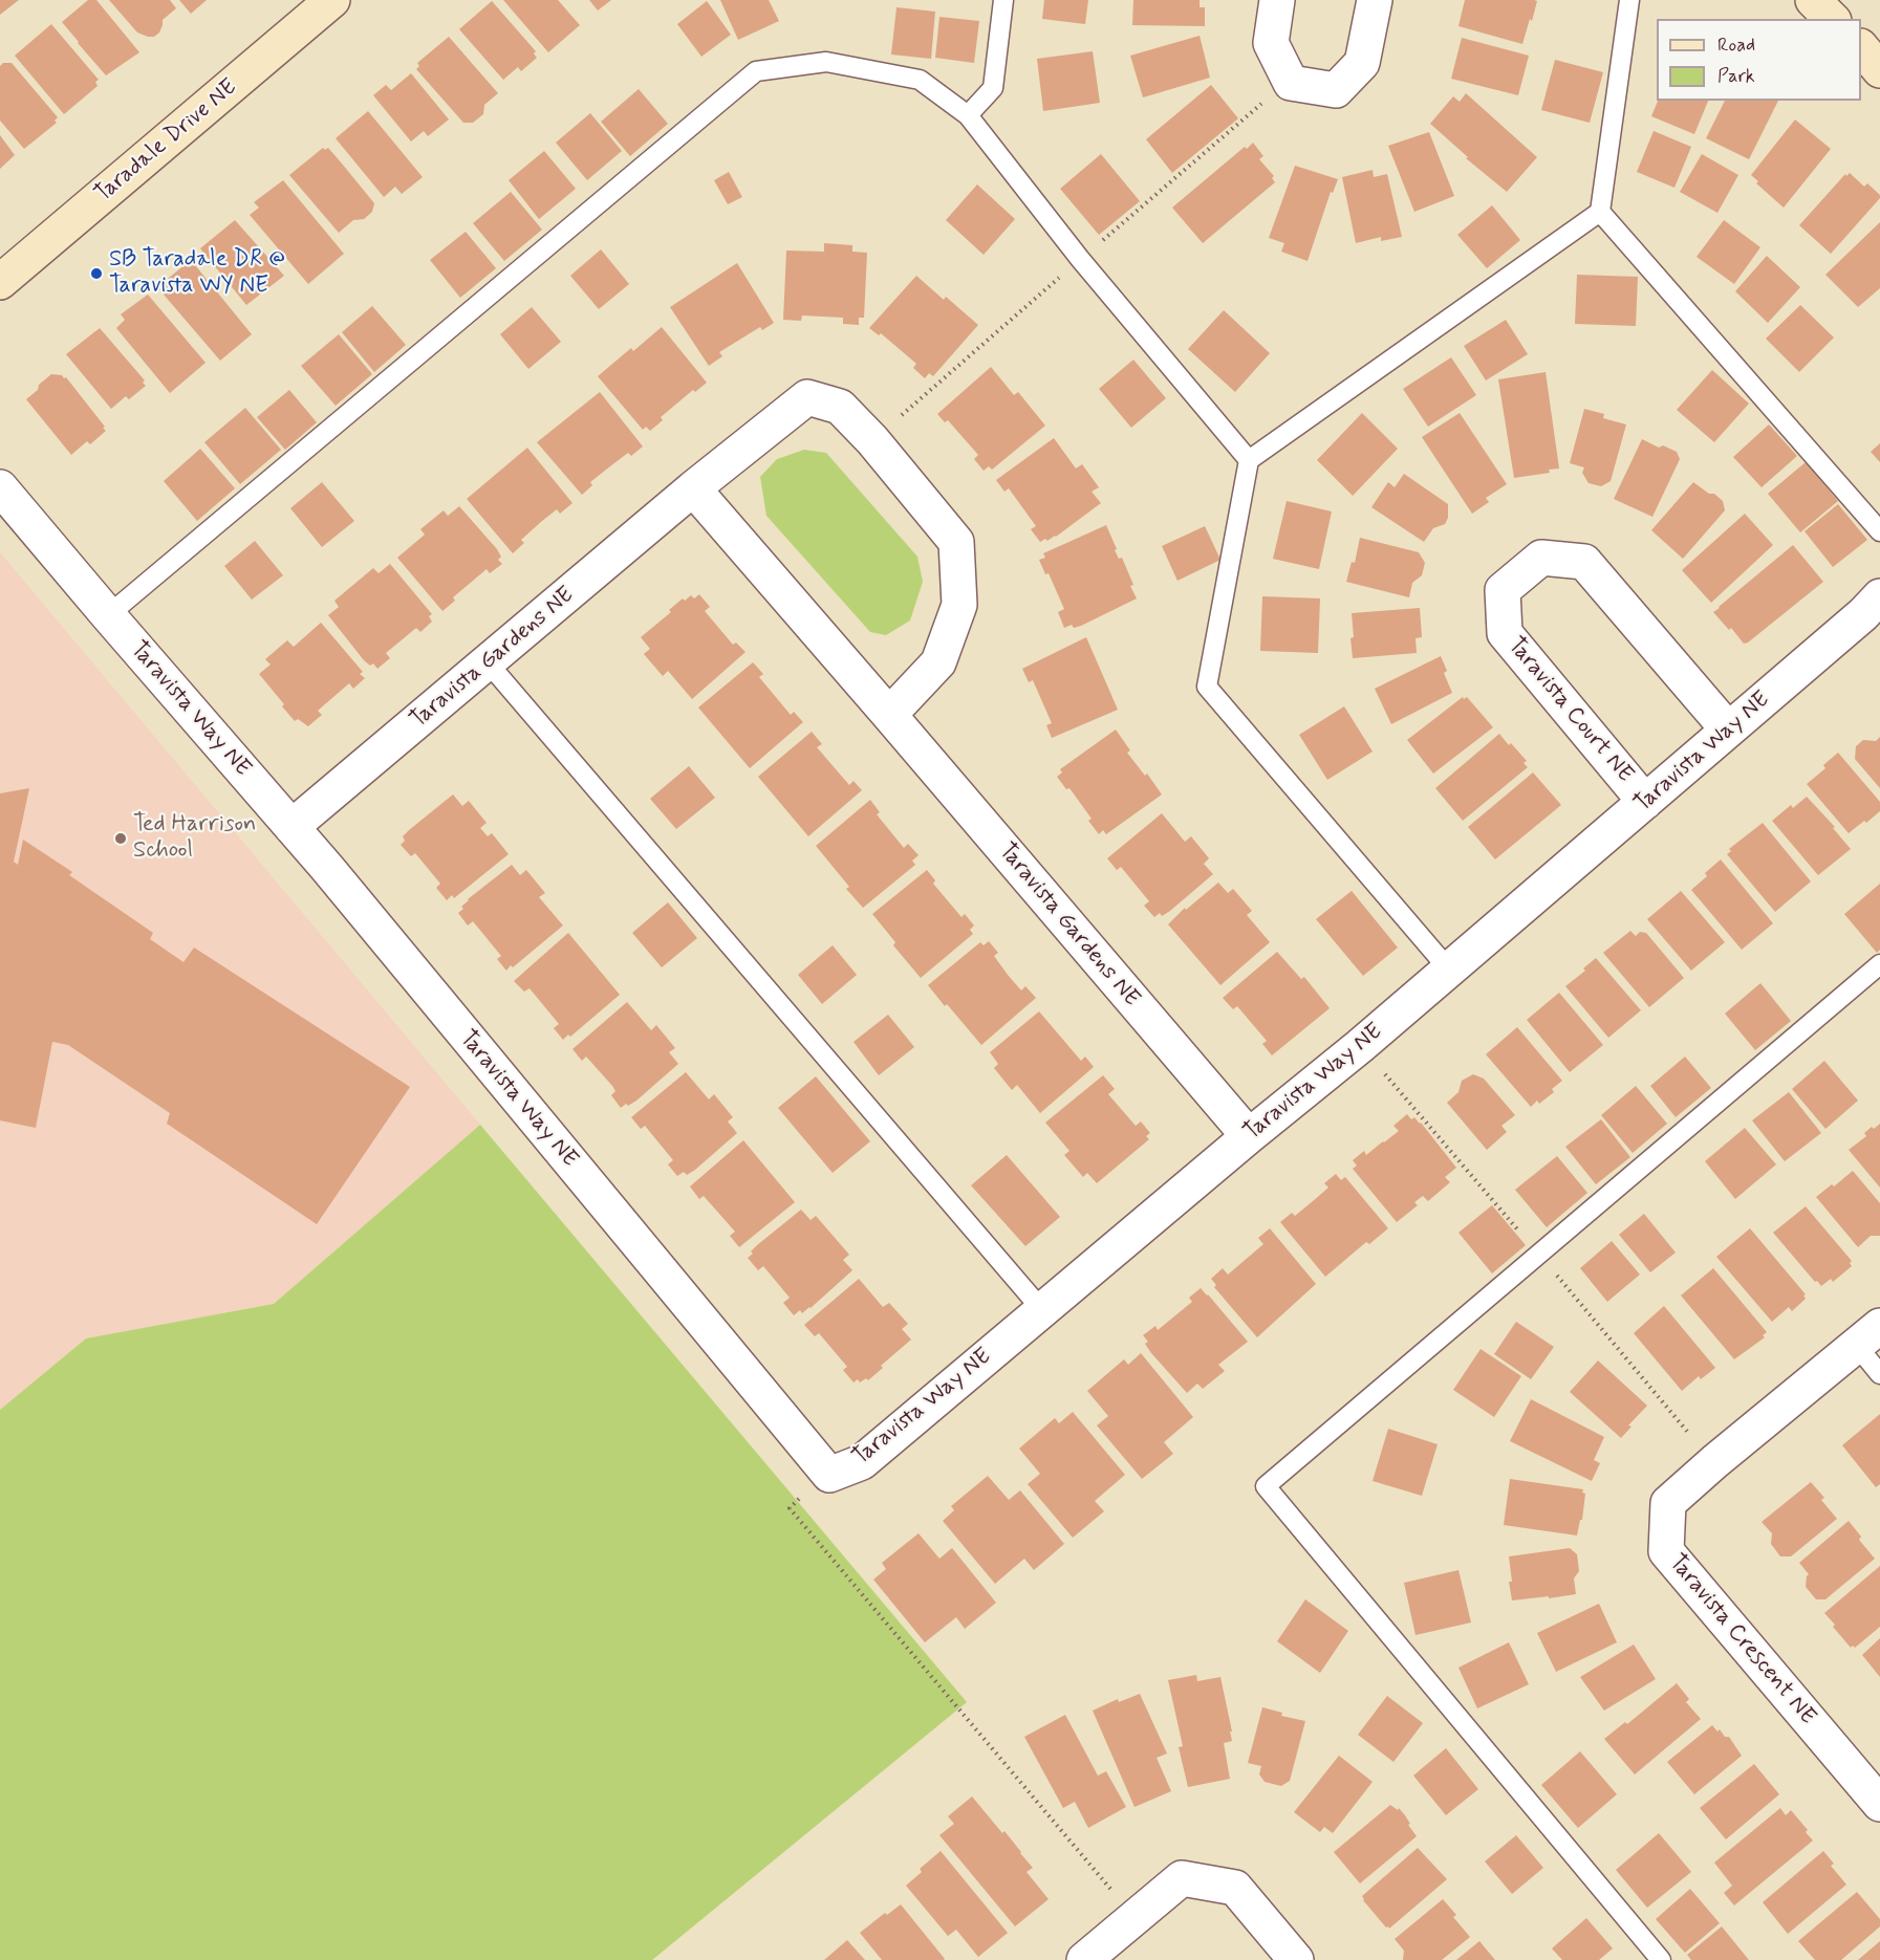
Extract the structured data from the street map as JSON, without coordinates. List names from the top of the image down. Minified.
{"streets":{"street":["Taradale Drive NE","Taravista Gardens NE","Taravista Way NE","Taravista Court NE","Taravista Crescent NE"]},"crossings":[["Taravista Gardens NE","Taravista Way NE"],["Taravista Way NE","Taravista Court NE"]],"places":["SB Taradale DR @ Taravista WY NE","Ted Harrison School"],"legend":["Road","Park"]}
